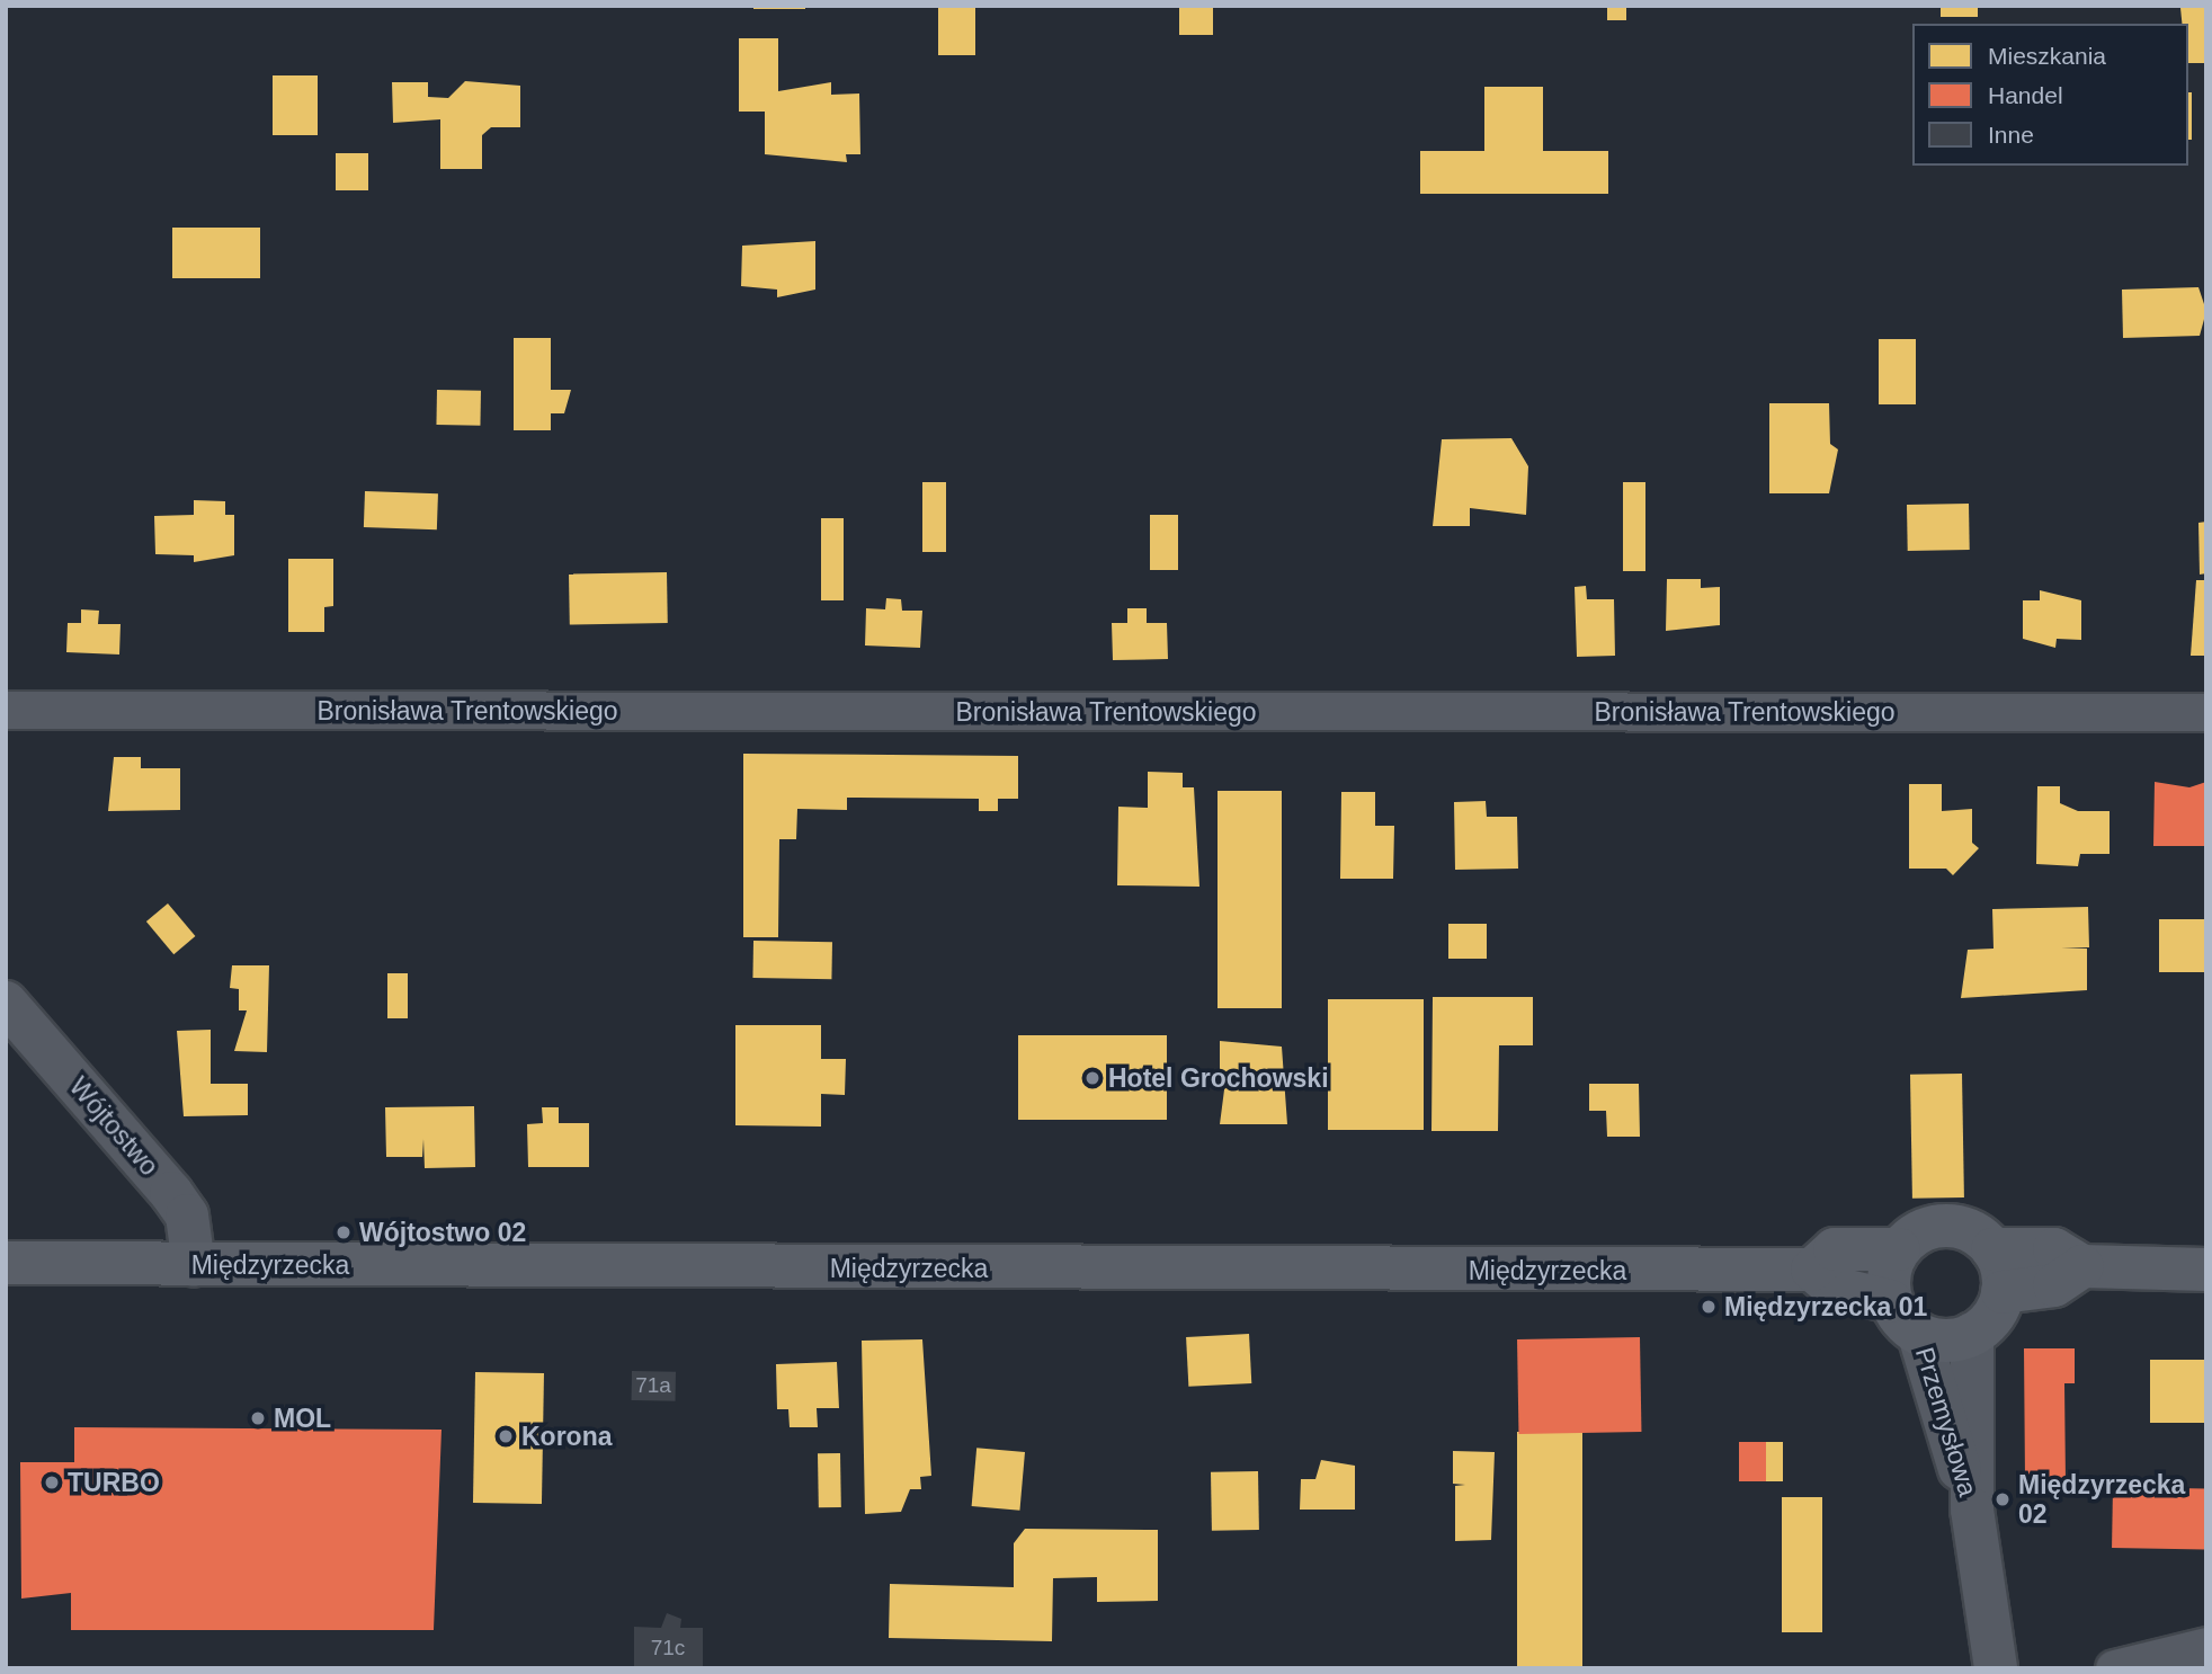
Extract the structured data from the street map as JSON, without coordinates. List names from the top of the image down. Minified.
{"streets":{"main road":["Międzyrzecka"],"street":["Bronisława Trentowskiego","Wójtostwo","Przemysłowa"]},"crossings":[["Wójtostwo","Międzyrzecka"]],"places":["Hotel Grochowski","Wójtostwo 02","Międzyrzecka 01","MOL","Korona","TURBO","Międzyrzecka 02"],"house_numbers":["71a","71c"],"legend":["Mieszkania","Handel","Inne"]}
